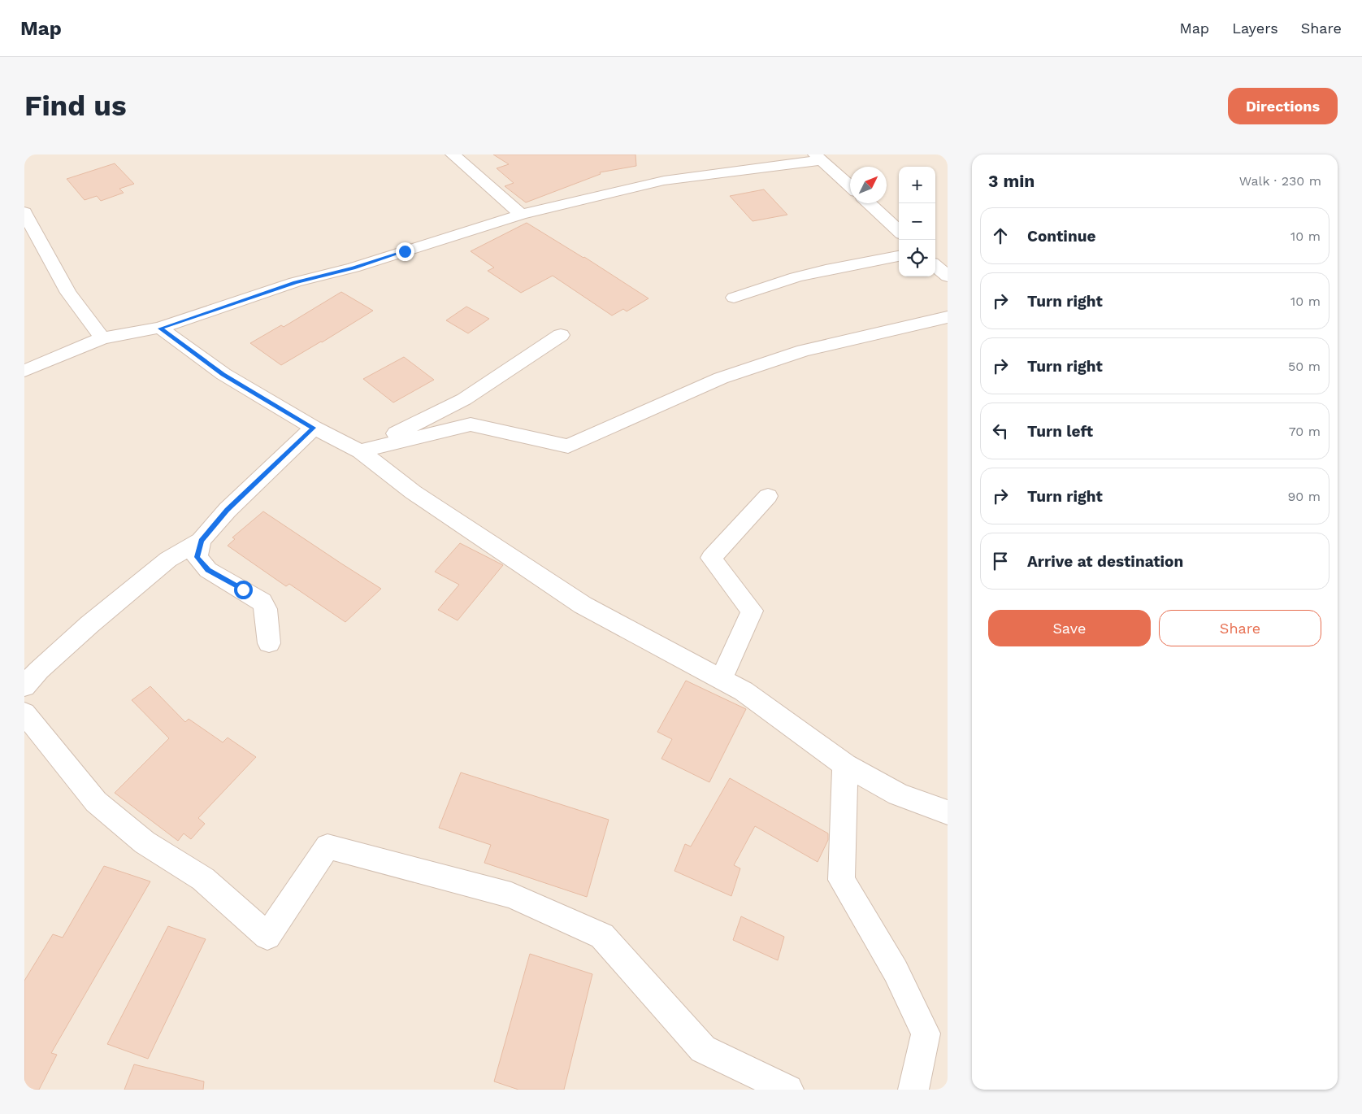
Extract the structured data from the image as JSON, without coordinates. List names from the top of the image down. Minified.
{"north":"top right","page":{"header":"Map","nav":["Map","Layers","Share"],"buttons":["Directions",["Save","Share"]],"title":"Find us","heading":["3 min","Walk · 230 m"],"map_buttons":["+","−"],"list":[["Continue","10 m"],["Turn right","10 m"],["Turn right","50 m"],["Turn left","70 m"],["Turn right","90 m"],"Arrive at destination"]}}
